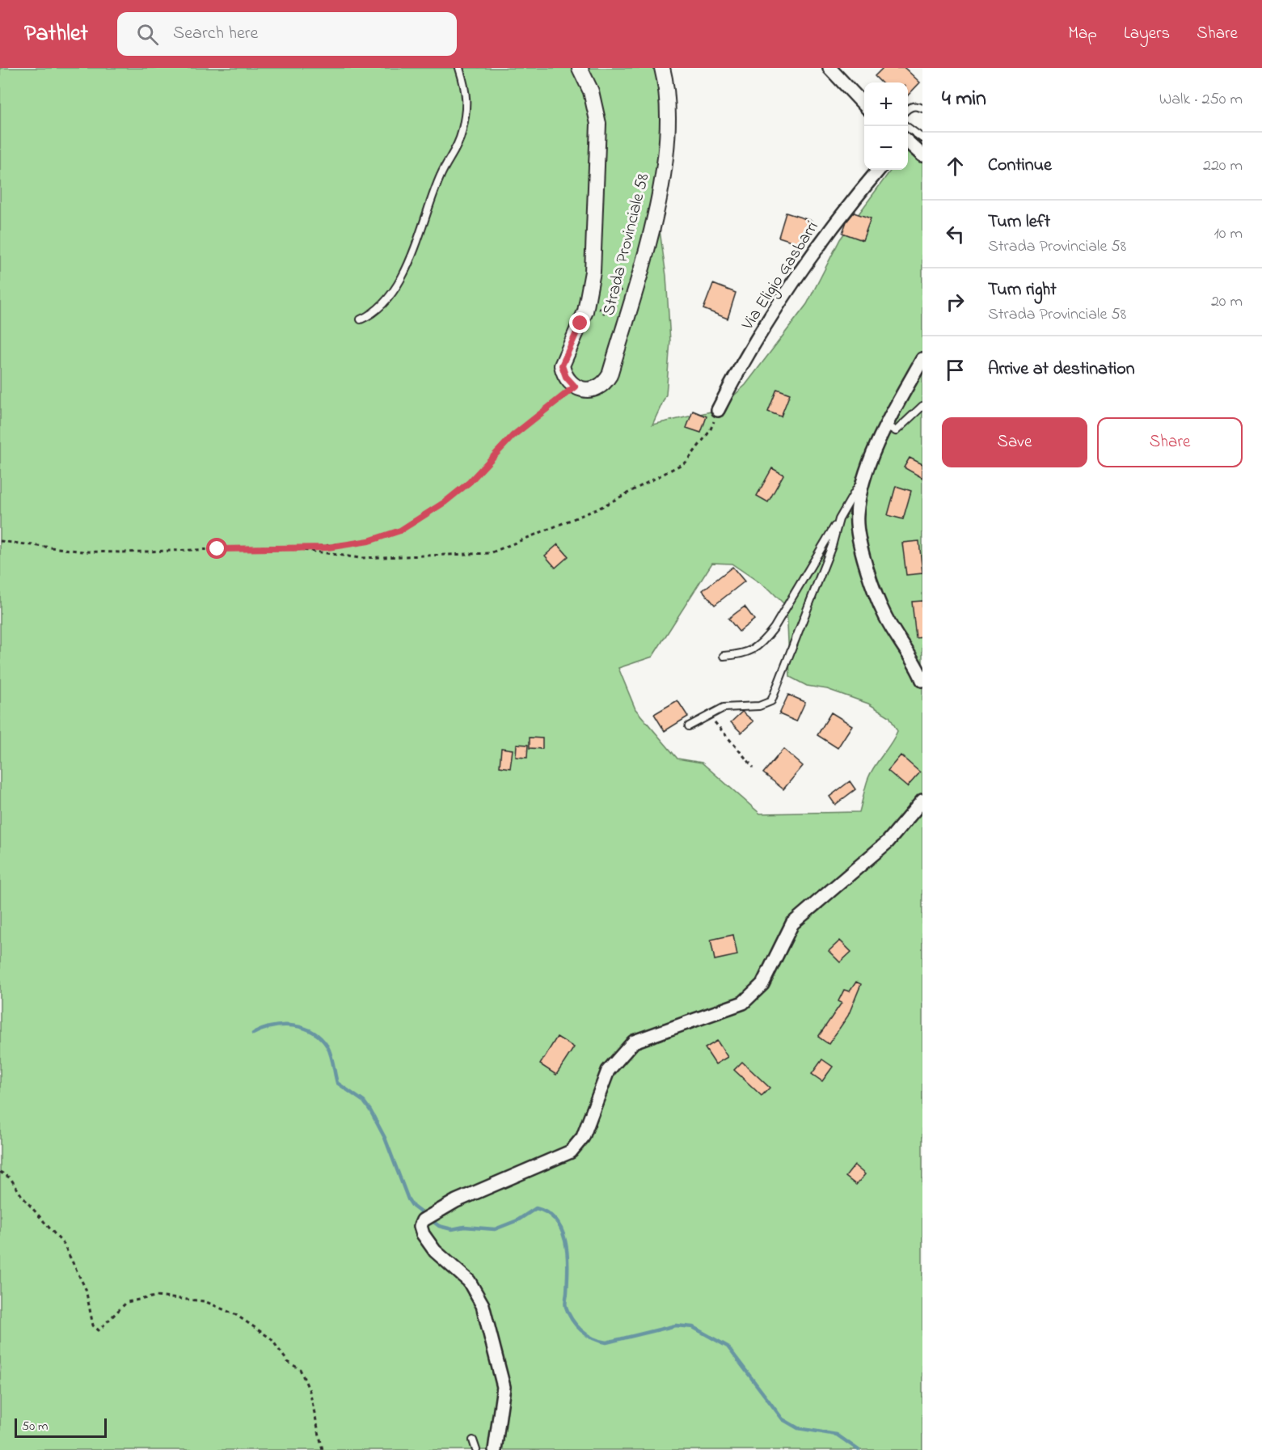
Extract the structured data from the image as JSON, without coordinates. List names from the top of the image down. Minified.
{"streets":{"street":["Strada Provinciale 58","Via Eligio Gasbarri"]},"scale_bar":"50 m","page":{"header":"Pathlet","search":"Search here","nav":["Map","Layers","Share"],"heading":["4 min","Walk · 250 m"],"map_buttons":["+","−"],"list":[["Continue","220 m"],["Turn left","Strada Provinciale 58","10 m"],["Turn right","Strada Provinciale 58","20 m"],"Arrive at destination"],"buttons":["Save","Share"],"scale":"50 m"}}
